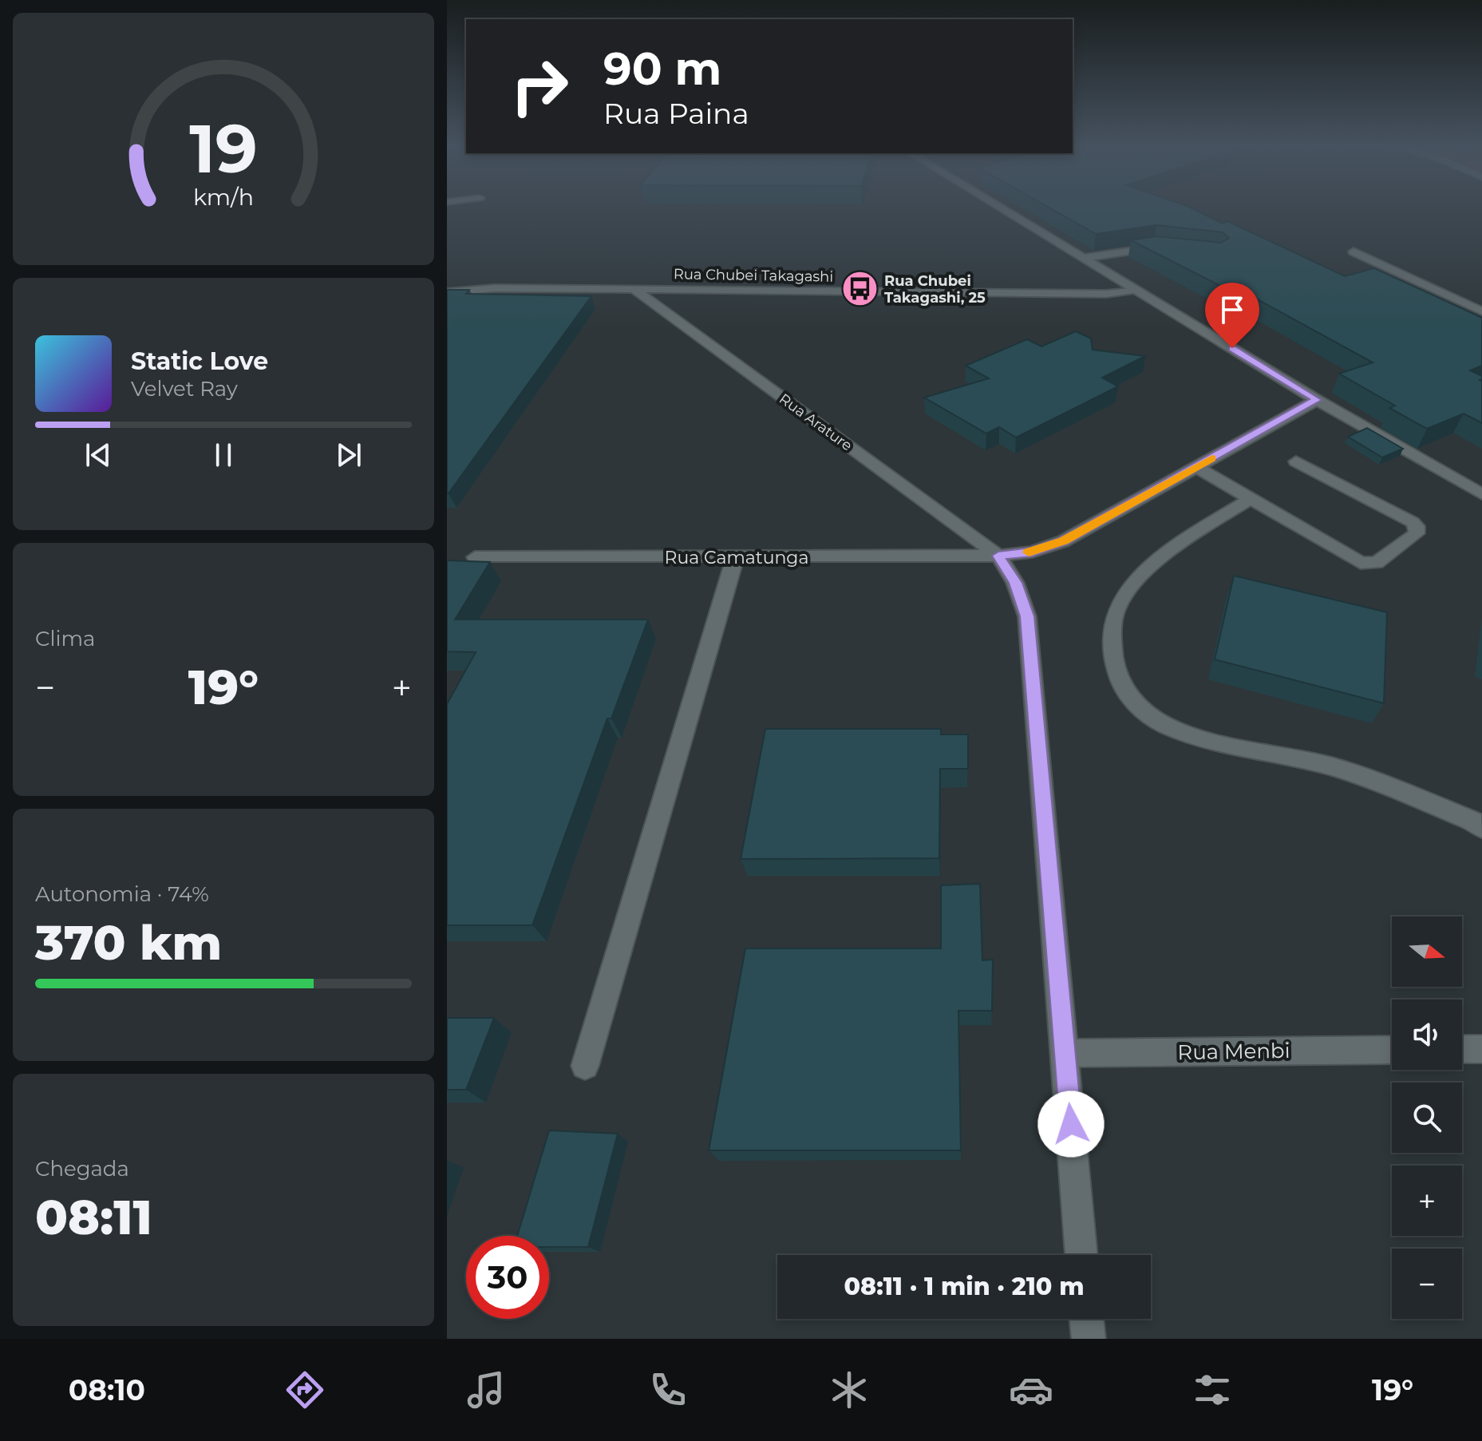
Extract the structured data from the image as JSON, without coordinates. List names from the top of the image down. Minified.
{"streets":{"street":["Rua Chubei Takagashi","Rua Arature","Rua Camatunga","Rua Menbi"]},"crossings":[["Rua Chubei Takagashi","Rua Arature"],["Rua Arature","Rua Camatunga"]],"places":{"bus stop":["Rua Chubei Takagashi, 25"]},"north":"right","page":{"turn":["90 m","Rua Paina"],"song":["Static Love","Velvet Ray"],"tile":["Clima",["Autonomia · 74%","370 km"],["Chegada","08:11"]],"heat":["−","19°","+"],"map_buttons":["+","−"],"limit":"30","trip":"08:11 · 1 min · 210 m","tabs":["08:10","19°"],"gauge":["19","km/h"]}}
